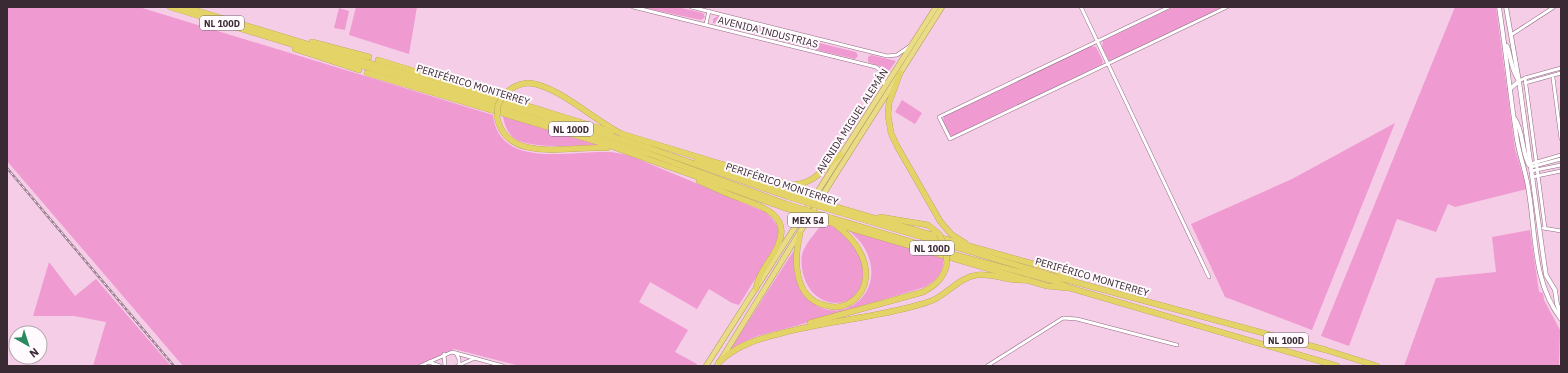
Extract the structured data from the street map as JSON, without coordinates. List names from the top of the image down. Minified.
{"streets":{"highway":["NL 100D","PERIFÉRICO MONTERREY","AVENIDA MIGUEL ALEMÁN","MEX 54"],"street":["AVENIDA INDUSTRIAS"]},"crossings":[["AVENIDA INDUSTRIAS","AVENIDA MIGUEL ALEMÁN"]],"north":"bottom right"}
